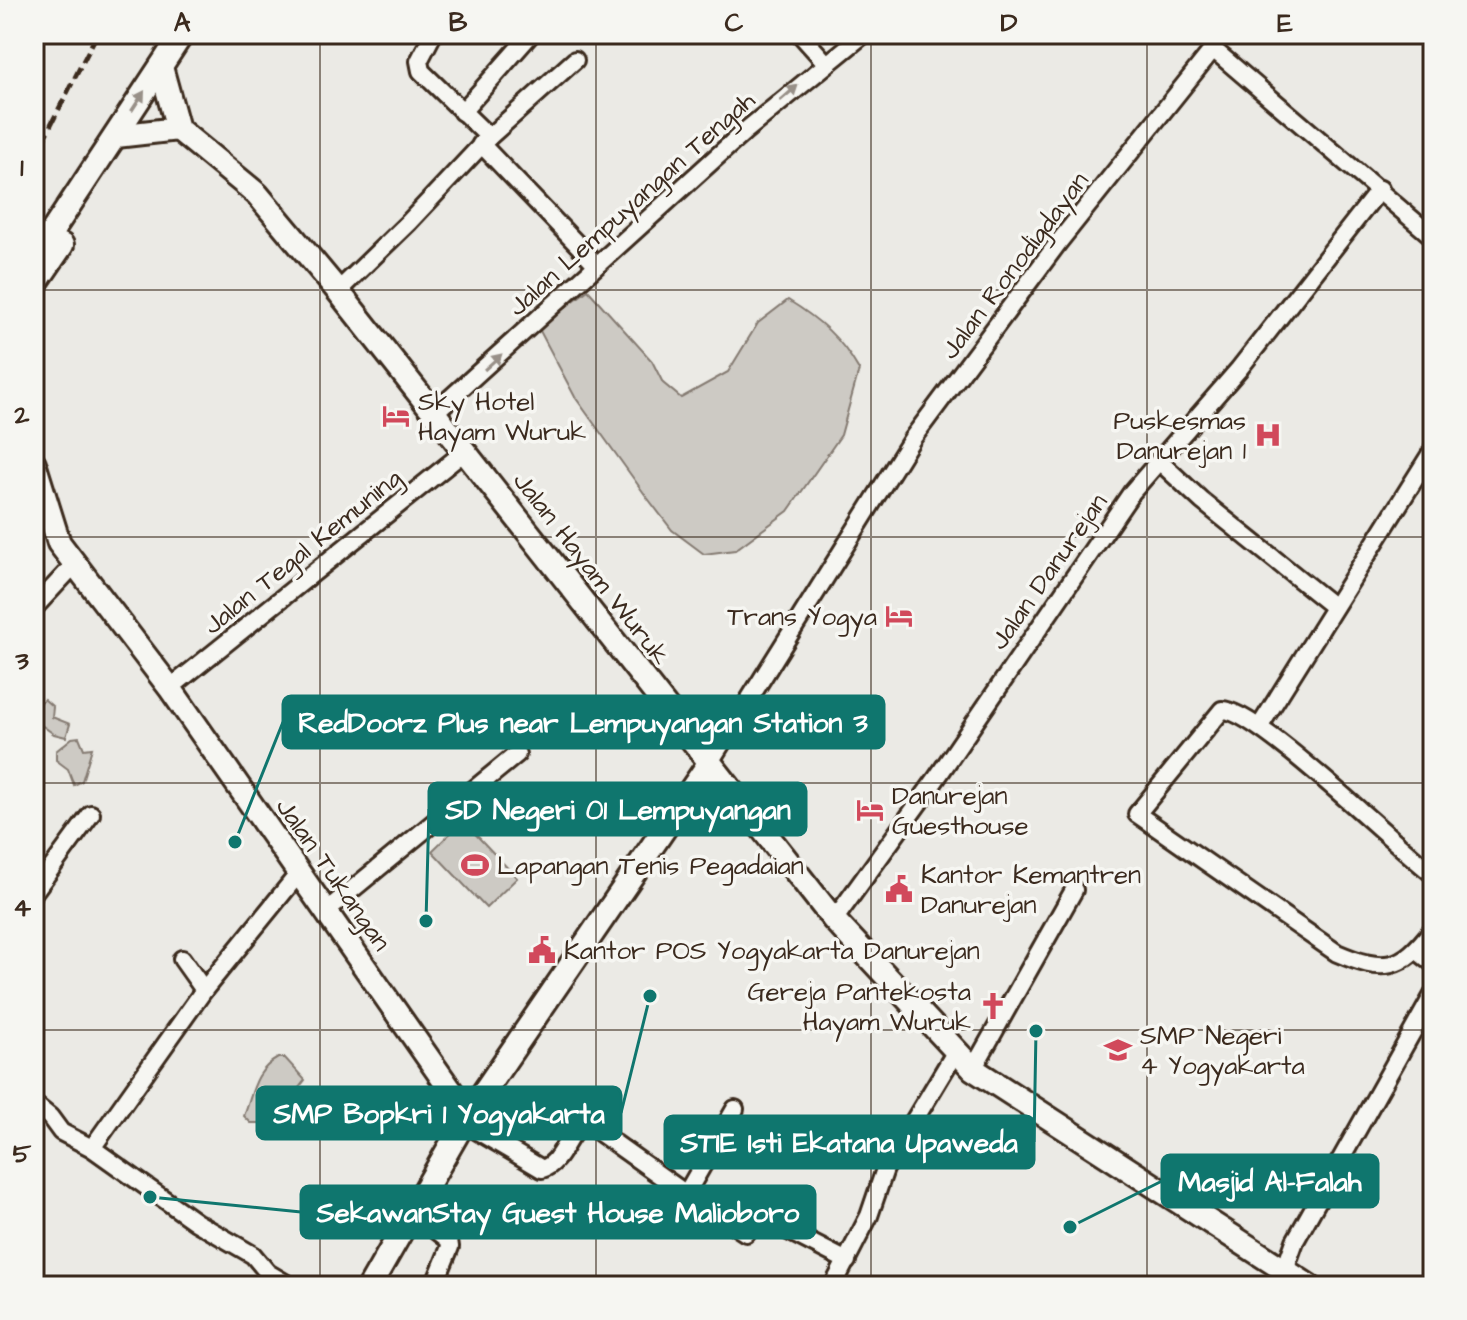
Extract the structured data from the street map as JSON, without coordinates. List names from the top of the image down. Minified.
{"streets":{"street":["Jalan Lempuyangan Tengah","Jalan Ronodigdayan","Jalan Tegal Kemuning","Jalan Hayam Wuruk","Jalan Danurejan","Jalan Tukangan"]},"crossings":[["Jalan Lempuyangan Tengah","Jalan Hayam Wuruk"],["Jalan Ronodigdayan","Jalan Hayam Wuruk"],["Jalan Tegal Kemuning","Jalan Hayam Wuruk"],["Jalan Tegal Kemuning","Jalan Tukangan"],["Jalan Hayam Wuruk","Jalan Danurejan"]],"one_way":["Jalan Lempuyangan Tengah"],"places":{"hotel":["Sky Hotel Hayam Wuruk","Trans Yogya","Danurejan Guesthouse"],"hospital":["Puskesmas Danurejan 1"],"other":["RedDoorz Plus near Lempuyangan Station 3","SD Negeri 01 Lempuyangan","SMP Bopkri 1 Yogyakarta","STIE Isti Ekatana Upaweda","SekawanStay Guest House Malioboro","Masjid Al-Falah"],"sports":["Lapangan Tenis Pegadaian"],"public building":["Kantor Kemantren Danurejan","Kantor POS Yogyakarta Danurejan"],"church":["Gereja Pantekosta Hayam Wuruk"],"school or university":["SMP Negeri 4 Yogyakarta"]},"grid":{"columns":["A","B","C","D","E"],"rows":["1","2","3","4","5"]}}
